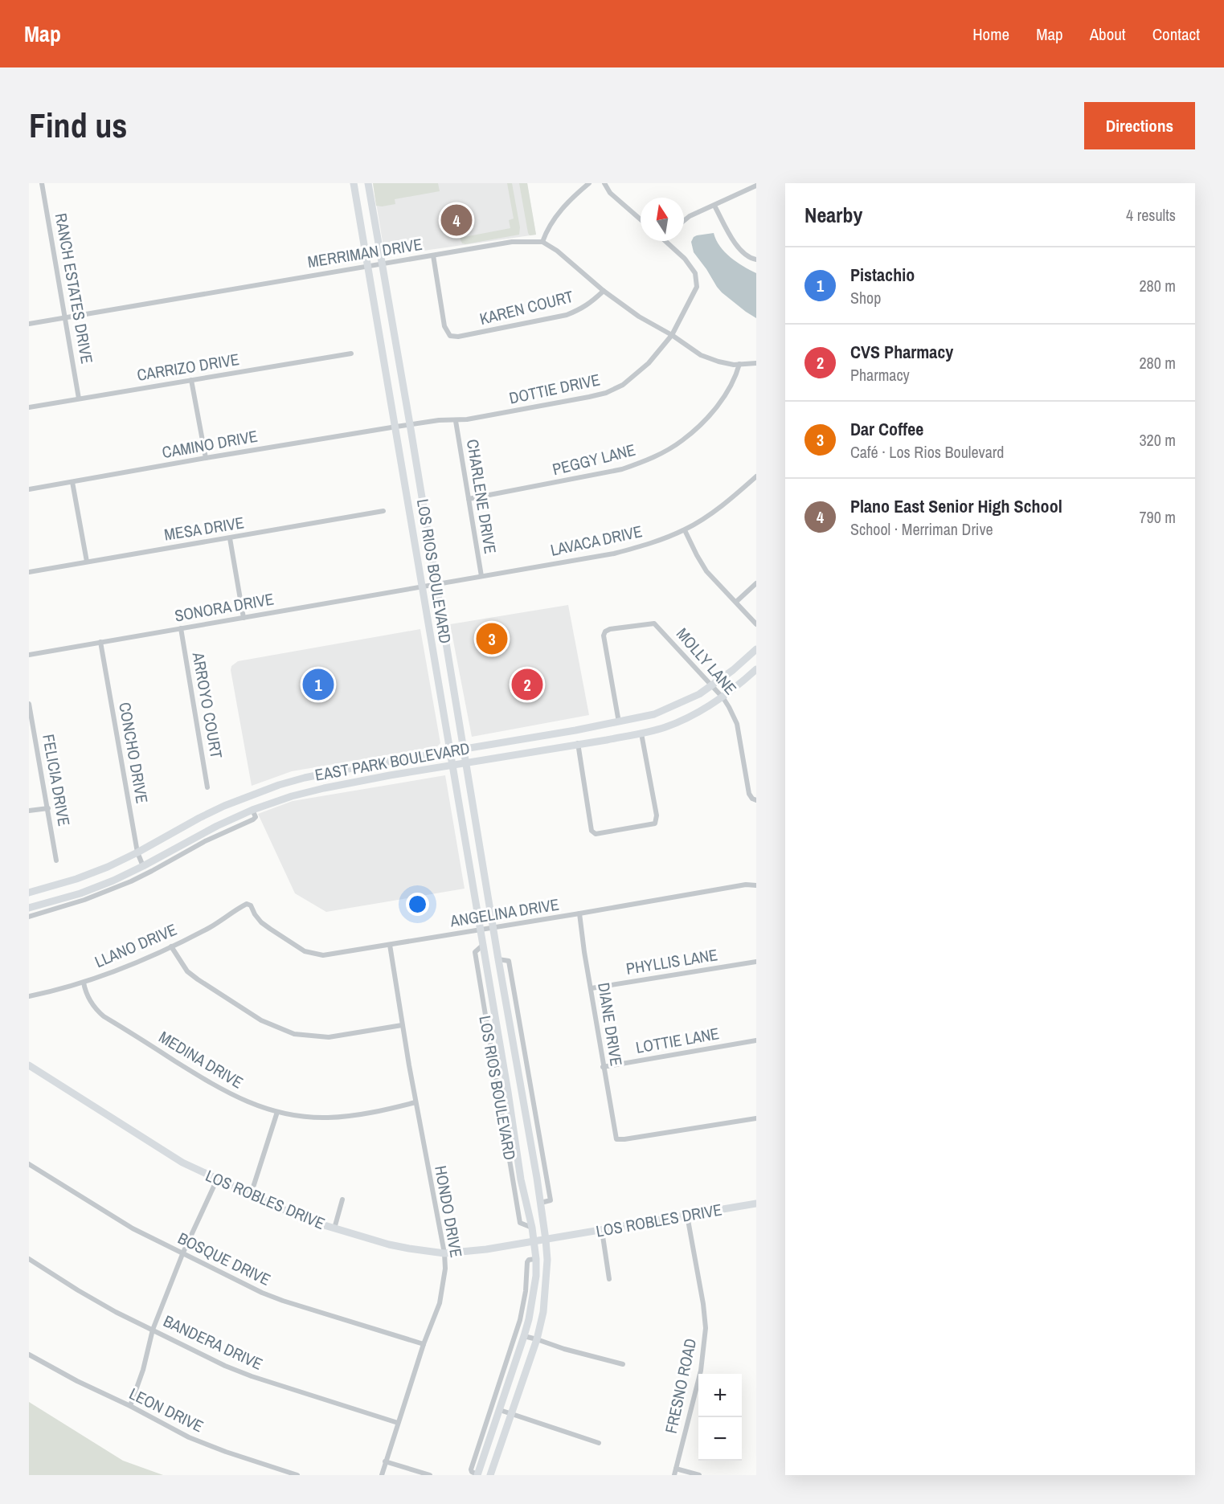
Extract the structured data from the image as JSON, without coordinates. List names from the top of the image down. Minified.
{"streets":{"main road":["LOS RIOS BOULEVARD","EAST PARK BOULEVARD","LOS ROBLES DRIVE"],"street":["MERRIMAN DRIVE","RANCH ESTATES DRIVE","KAREN COURT","CARRIZO DRIVE","DOTTIE DRIVE","CAMINO DRIVE","PEGGY LANE","CHARLENE DRIVE","MESA DRIVE","LAVACA DRIVE","SONORA DRIVE","MOLLY LANE","ARROYO COURT","CONCHO DRIVE","FELICIA DRIVE","ANGELINA DRIVE","LLANO DRIVE","PHYLLIS LANE","DIANE DRIVE","LOTTIE LANE","MEDINA DRIVE","HONDO DRIVE","BOSQUE DRIVE","BANDERA DRIVE","FRESNO ROAD","LEON DRIVE"]},"crossings":[["MERRIMAN DRIVE","RANCH ESTATES DRIVE"],["MERRIMAN DRIVE","KAREN COURT"],["MERRIMAN DRIVE","LOS RIOS BOULEVARD"],["RANCH ESTATES DRIVE","CARRIZO DRIVE"],["DOTTIE DRIVE","CAMINO DRIVE"],["DOTTIE DRIVE","CHARLENE DRIVE"],["DOTTIE DRIVE","LOS RIOS BOULEVARD"],["CAMINO DRIVE","LOS RIOS BOULEVARD"],["PEGGY LANE","CHARLENE DRIVE"],["CHARLENE DRIVE","LAVACA DRIVE"],["LAVACA DRIVE","LOS RIOS BOULEVARD"],["LAVACA DRIVE","SONORA DRIVE"],["LOS RIOS BOULEVARD","SONORA DRIVE"],["LOS RIOS BOULEVARD","EAST PARK BOULEVARD"],["LOS RIOS BOULEVARD","ANGELINA DRIVE"],["LOS RIOS BOULEVARD","LOS ROBLES DRIVE"],["SONORA DRIVE","ARROYO COURT"],["SONORA DRIVE","CONCHO DRIVE"],["MOLLY LANE","EAST PARK BOULEVARD"],["CONCHO DRIVE","EAST PARK BOULEVARD"],["ANGELINA DRIVE","LLANO DRIVE"],["ANGELINA DRIVE","DIANE DRIVE"],["ANGELINA DRIVE","HONDO DRIVE"],["LLANO DRIVE","MEDINA DRIVE"],["PHYLLIS LANE","DIANE DRIVE"],["DIANE DRIVE","LOTTIE LANE"],["MEDINA DRIVE","HONDO DRIVE"],["LOS ROBLES DRIVE","HONDO DRIVE"],["LOS ROBLES DRIVE","FRESNO ROAD"],["HONDO DRIVE","BOSQUE DRIVE"],["HONDO DRIVE","BANDERA DRIVE"]],"north":"top","page":{"header":"Map","nav":["Home","Map","About","Contact"],"buttons":"Directions","title":"Find us","heading":["Nearby","4 results"],"pins":["4","3","1","2"],"list":[{"mark":"1","name":"Pistachio","note":"Shop","value":"280 m"},{"mark":"2","name":"CVS Pharmacy","note":"Pharmacy","value":"280 m"},{"mark":"3","name":"Dar Coffee","note":"Café · Los Rios Boulevard","value":"320 m"},{"mark":"4","name":"Plano East Senior High School","note":"School · Merriman Drive","value":"790 m"}],"map_buttons":["+","−"]}}
